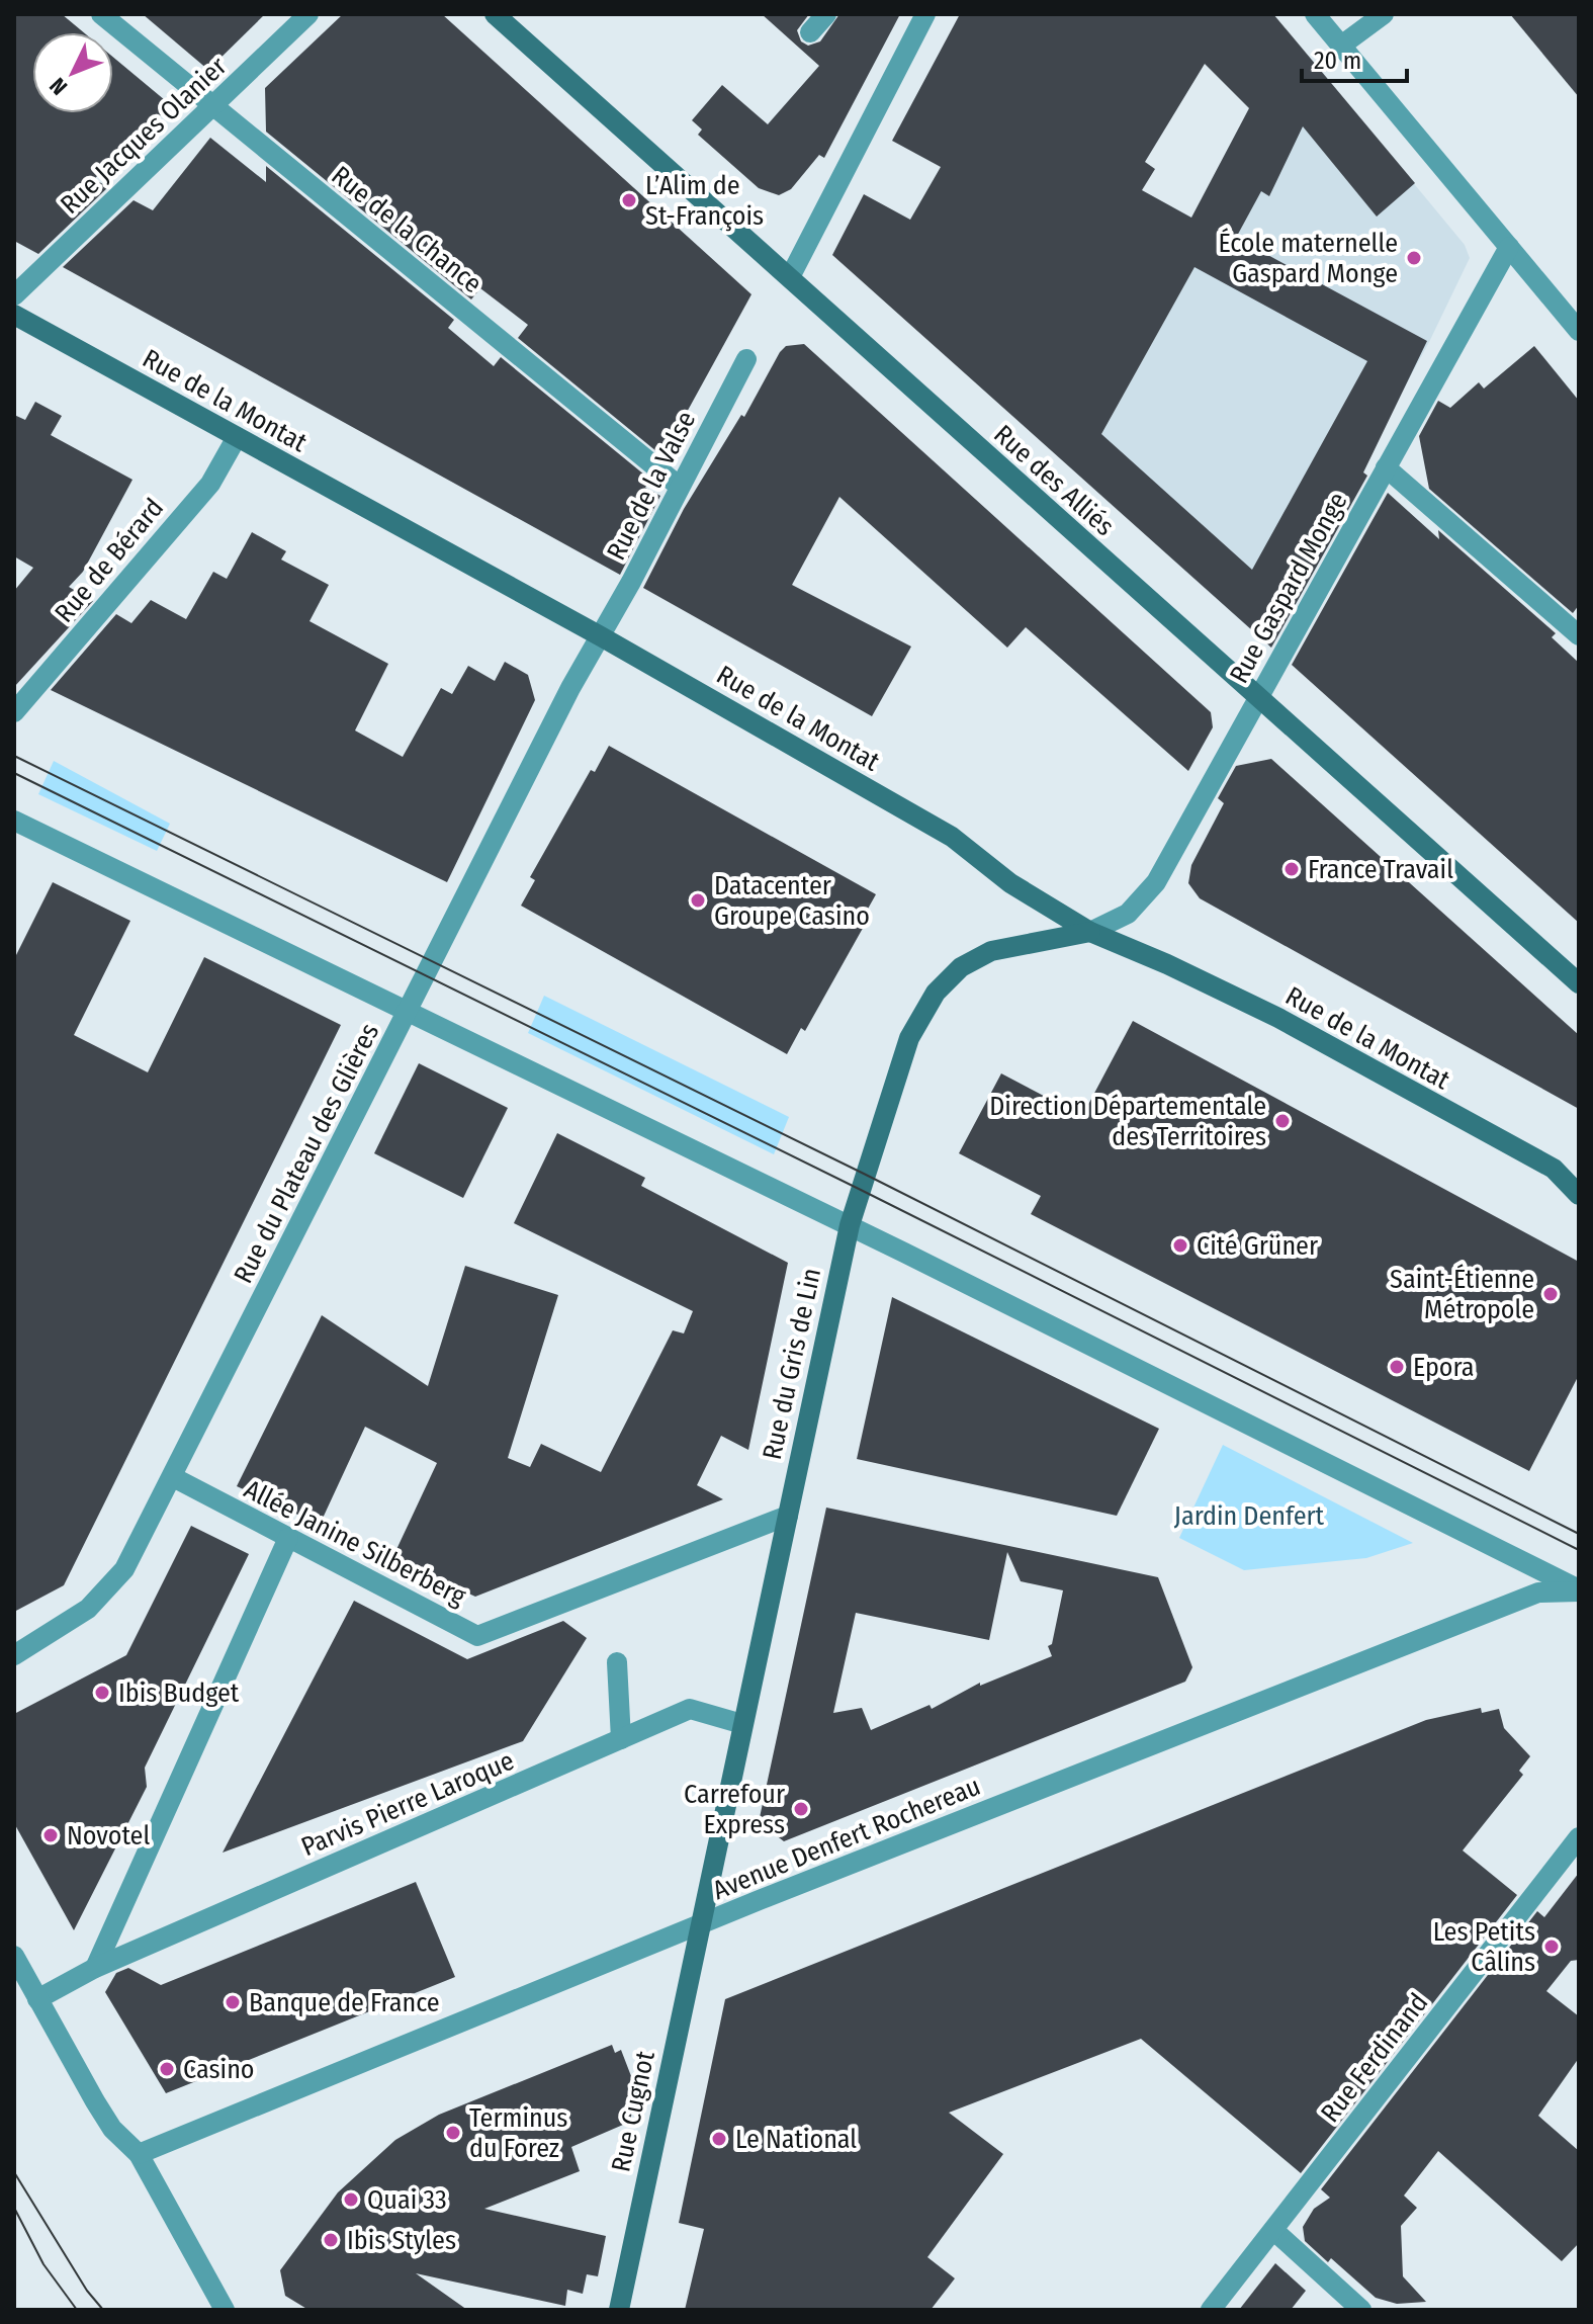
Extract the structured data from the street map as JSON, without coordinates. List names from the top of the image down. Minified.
{"streets":{"main road":["Rue de la Montat","Rue des Alliés","Rue du Gris de Lin","Rue Cugnot"],"street":["Rue Jacques Olanier","Rue de la Chance","Rue de la Valse","Rue de Bérard","Rue Gaspard Monge","Rue du Plateau des Glières","Allée Janine Silberberg","Parvis Pierre Laroque","Avenue Denfert Rochereau","Rue Ferdinand"]},"crossings":[["Rue Jacques Olanier","Rue de la Chance"],["Rue de la Chance","Rue de la Valse"],["Rue de la Montat","Rue de la Valse"],["Rue de la Montat","Rue de Bérard"],["Rue de la Montat","Rue Gaspard Monge"],["Rue de la Montat","Rue du Plateau des Glières"],["Rue de la Montat","Rue du Gris de Lin"],["Rue des Alliés","Rue Gaspard Monge"],["Rue de la Valse","Rue du Plateau des Glières"],["Rue Gaspard Monge","Rue du Gris de Lin"],["Rue du Plateau des Glières","Allée Janine Silberberg"],["Rue du Gris de Lin","Allée Janine Silberberg"],["Rue du Gris de Lin","Parvis Pierre Laroque"],["Rue du Gris de Lin","Avenue Denfert Rochereau"],["Rue du Gris de Lin","Rue Cugnot"],["Avenue Denfert Rochereau","Rue Cugnot"]],"parks":["Jardin Denfert"],"places":["L’Alim de St-François","École maternelle Gaspard Monge","France Travail","Datacenter Groupe Casino","Direction Départementale des Territoires","Cité Grüner","Saint-Étienne Métropole","Epora","Ibis Budget","Carrefour Express","Novotel","Les Petits Câlins","Banque de France","Casino","Terminus du Forez","Le National","Quai 33","Ibis Styles"],"scale_bar":"20 m","north":"bottom left"}
